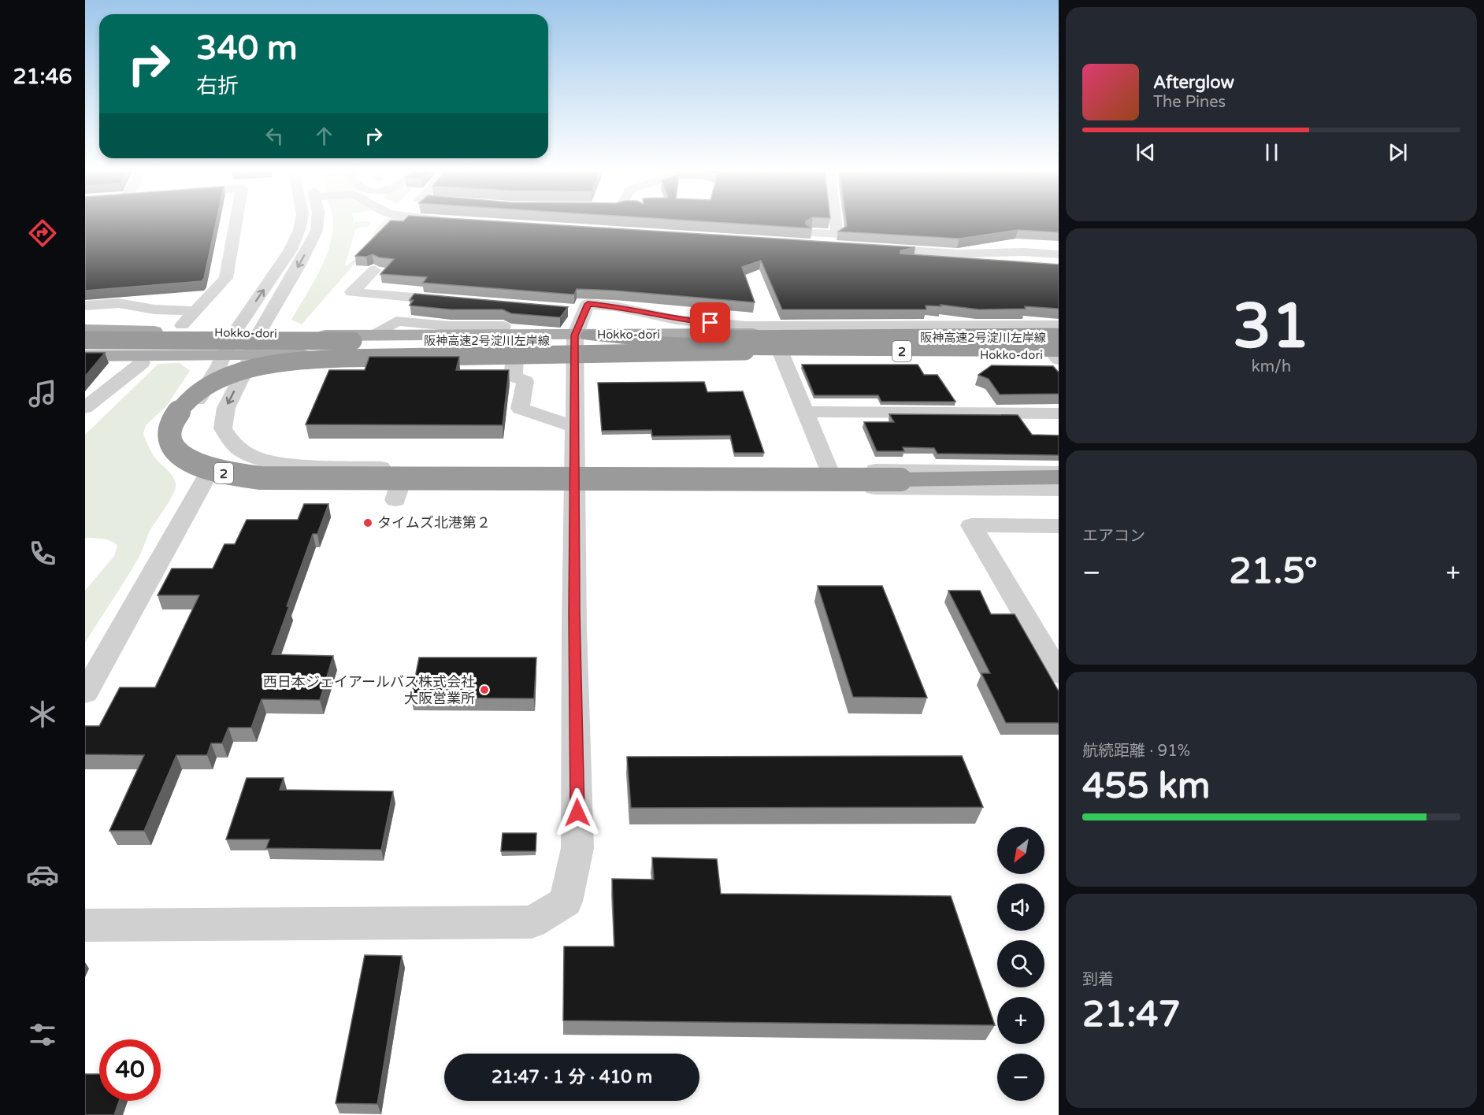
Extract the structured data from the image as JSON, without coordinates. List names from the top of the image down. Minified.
{"streets":{"highway":["阪神高速2号淀川左岸線","2"],"main road":["Hokko-dori"]},"crossings":[["Hokko-dori","阪神高速2号淀川左岸線"],["阪神高速2号淀川左岸線","2"]],"places":["タイムズ北港第２","西日本ジェイアールバス株式会社 大阪営業所"],"north":"bottom left","page":{"tabs":"21:46","turn":["340 m","右折"],"song":["Afterglow","The Pines"],"tile":[["31","km/h"],"エアコン",["航続距離 · 91%","455 km"],["到着","21:47"]],"heat":["−","21.5°","+"],"map_buttons":["+","−"],"limit":"40","trip":"21:47 · 1 分 · 410 m"}}
